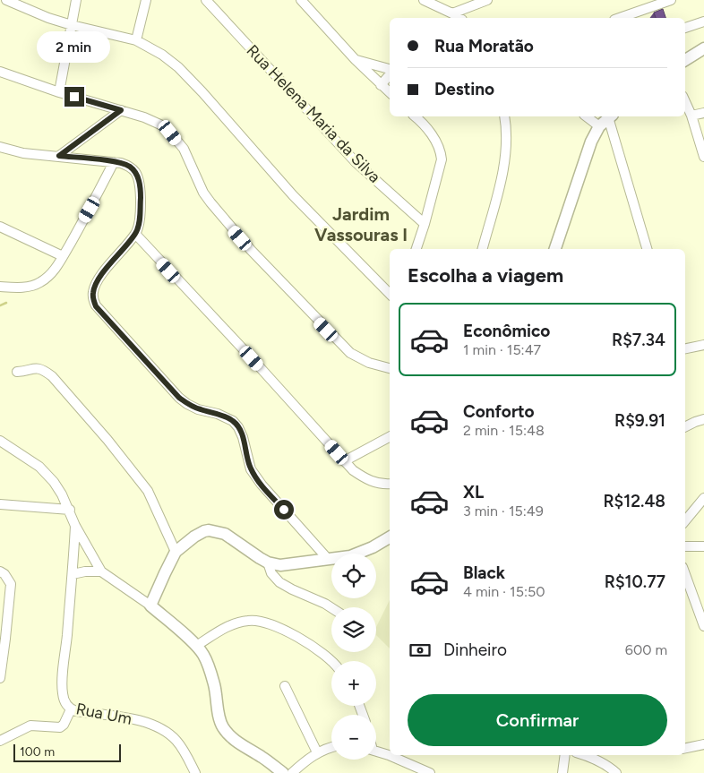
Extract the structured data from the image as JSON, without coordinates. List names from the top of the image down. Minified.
{"streets":{"street":["Rua Helena Maria da Silva","Rua Um"]},"districts":["Jardim Vassouras I"],"scale_bar":"100 m","page":{"banner":["Rua Moratão","Destino"],"bubble":"2 min","heading":"Escolha a viagem","list":[{"name":"Econômico","note":"1 min · 15:47","value":"R$7.34"},{"name":"Conforto","note":"2 min · 15:48","value":"R$9.91"},{"name":"XL","note":"3 min · 15:49","value":"R$12.48"},{"name":"Black","note":"4 min · 15:50","value":"R$10.77"}],"map_buttons":["+","−"],"pay":["Dinheiro","600 m"],"buttons":"Confirmar","scale":"100 m"}}
